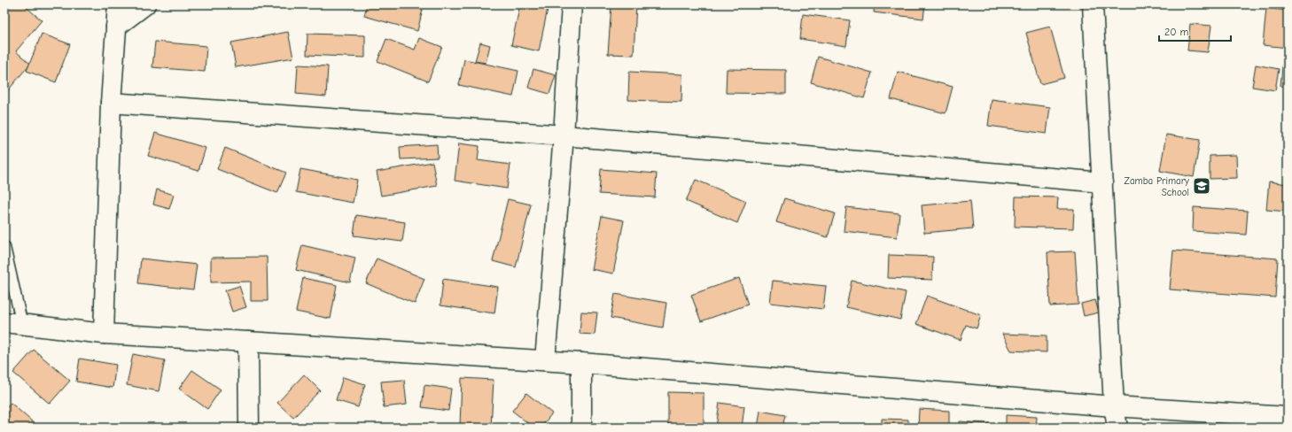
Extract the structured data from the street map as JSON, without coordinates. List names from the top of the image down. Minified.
{"places":{"school or university":["Zamba Primary School"]},"scale_bar":"20 m"}
